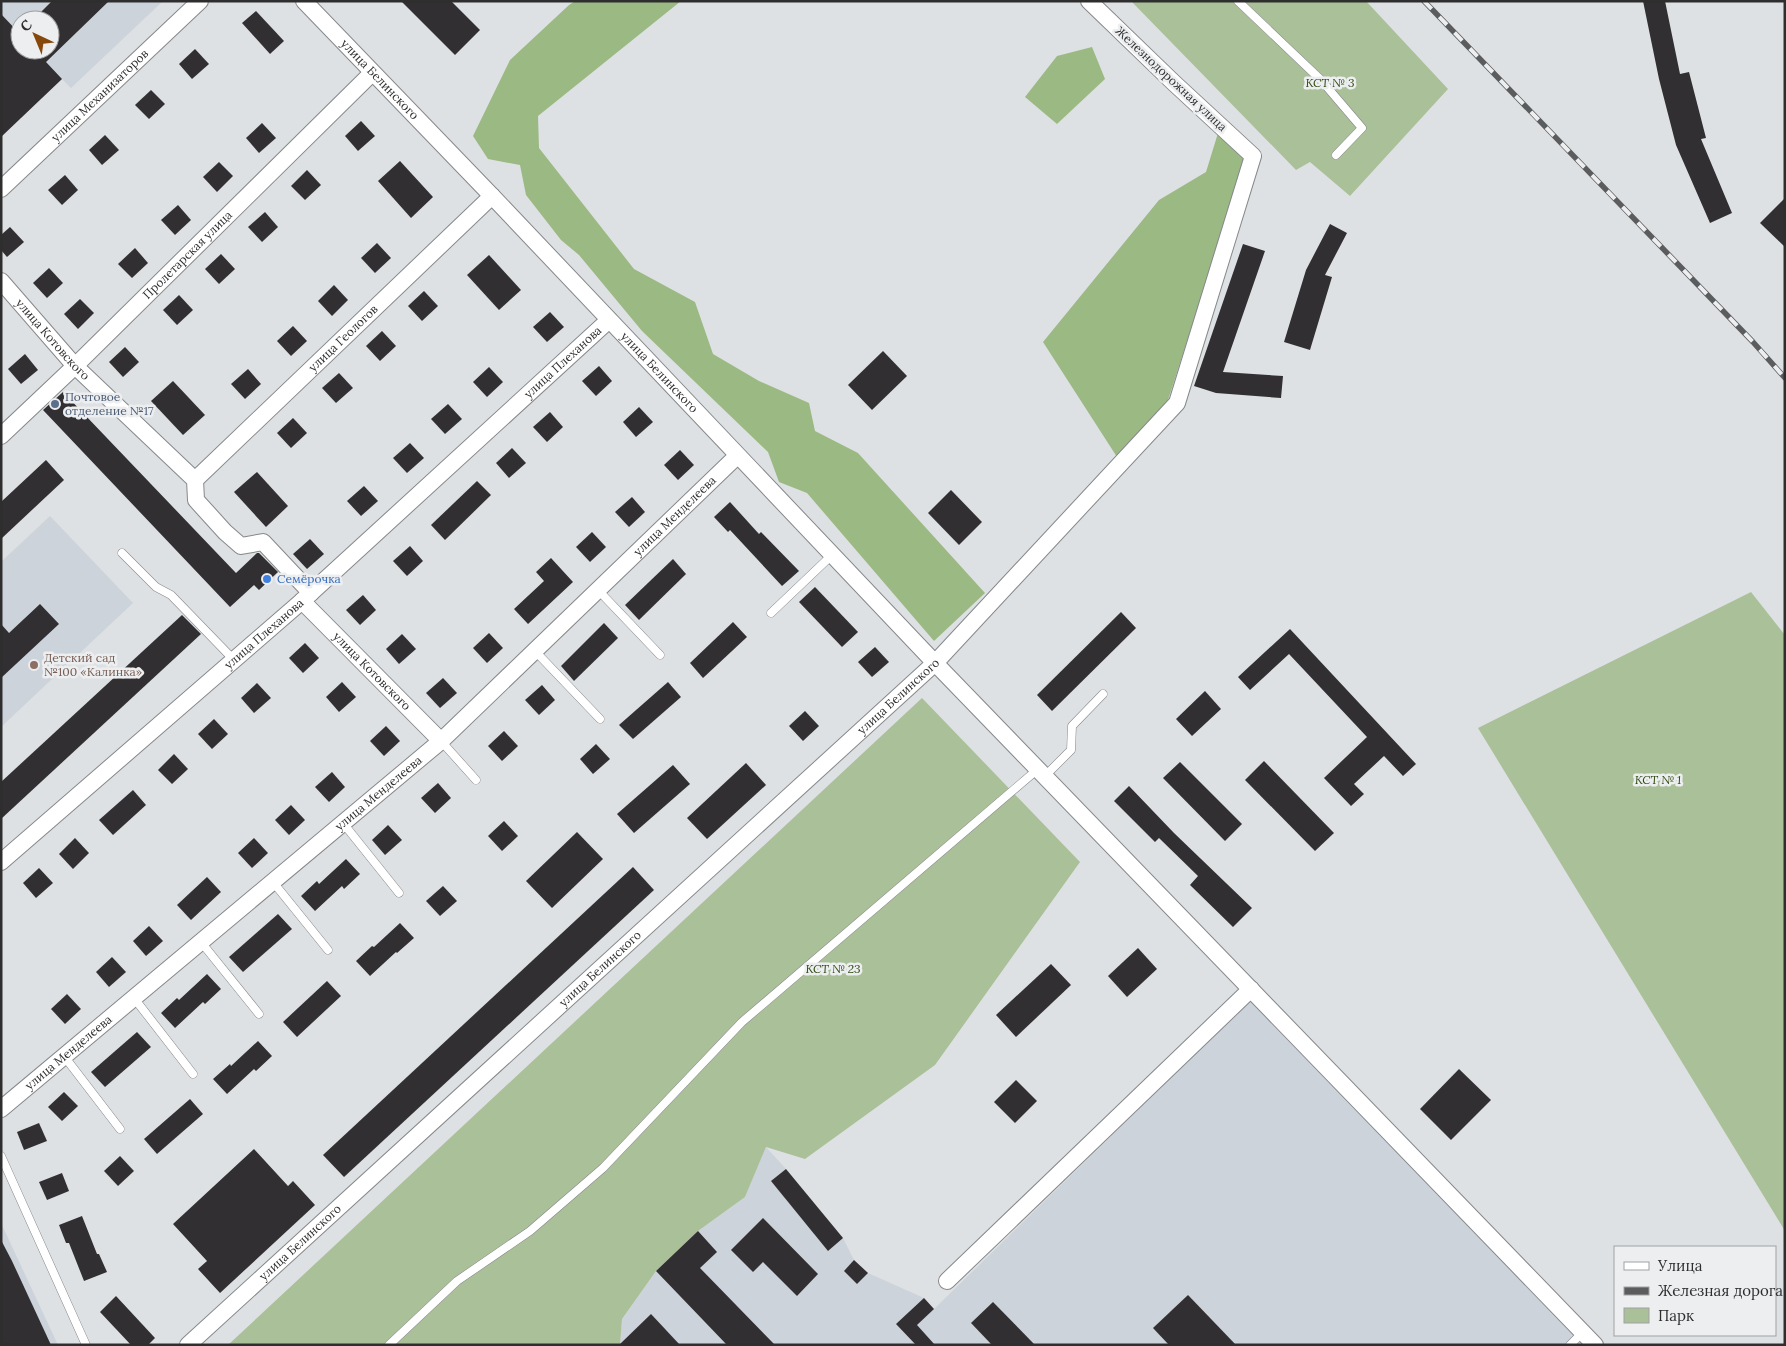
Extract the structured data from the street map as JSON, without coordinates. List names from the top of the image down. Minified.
{"streets":{"street":["улица Белинского","Железнодорожная улица","улица Механизаторов","Пролетарская улица","улица Геологов","улица Котовского","улица Плеханова","улица Менделеева"]},"crossings":[["улица Белинского","Железнодорожная улица"],["улица Белинского","Пролетарская улица"],["улица Белинского","улица Геологов"],["улица Белинского","улица Плеханова"],["улица Белинского","улица Менделеева"],["Пролетарская улица","улица Котовского"],["улица Геологов","улица Котовского"],["улица Котовского","улица Плеханова"],["улица Котовского","улица Менделеева"]],"parks":["КСТ № 3","КСТ № 1","КСТ № 23"],"places":["Почтовое отделение №17","Семёрочка","Детский сад №100 «Калинка»"],"legend":["Улица","Железная дорога","Парк"],"north":"top left"}
